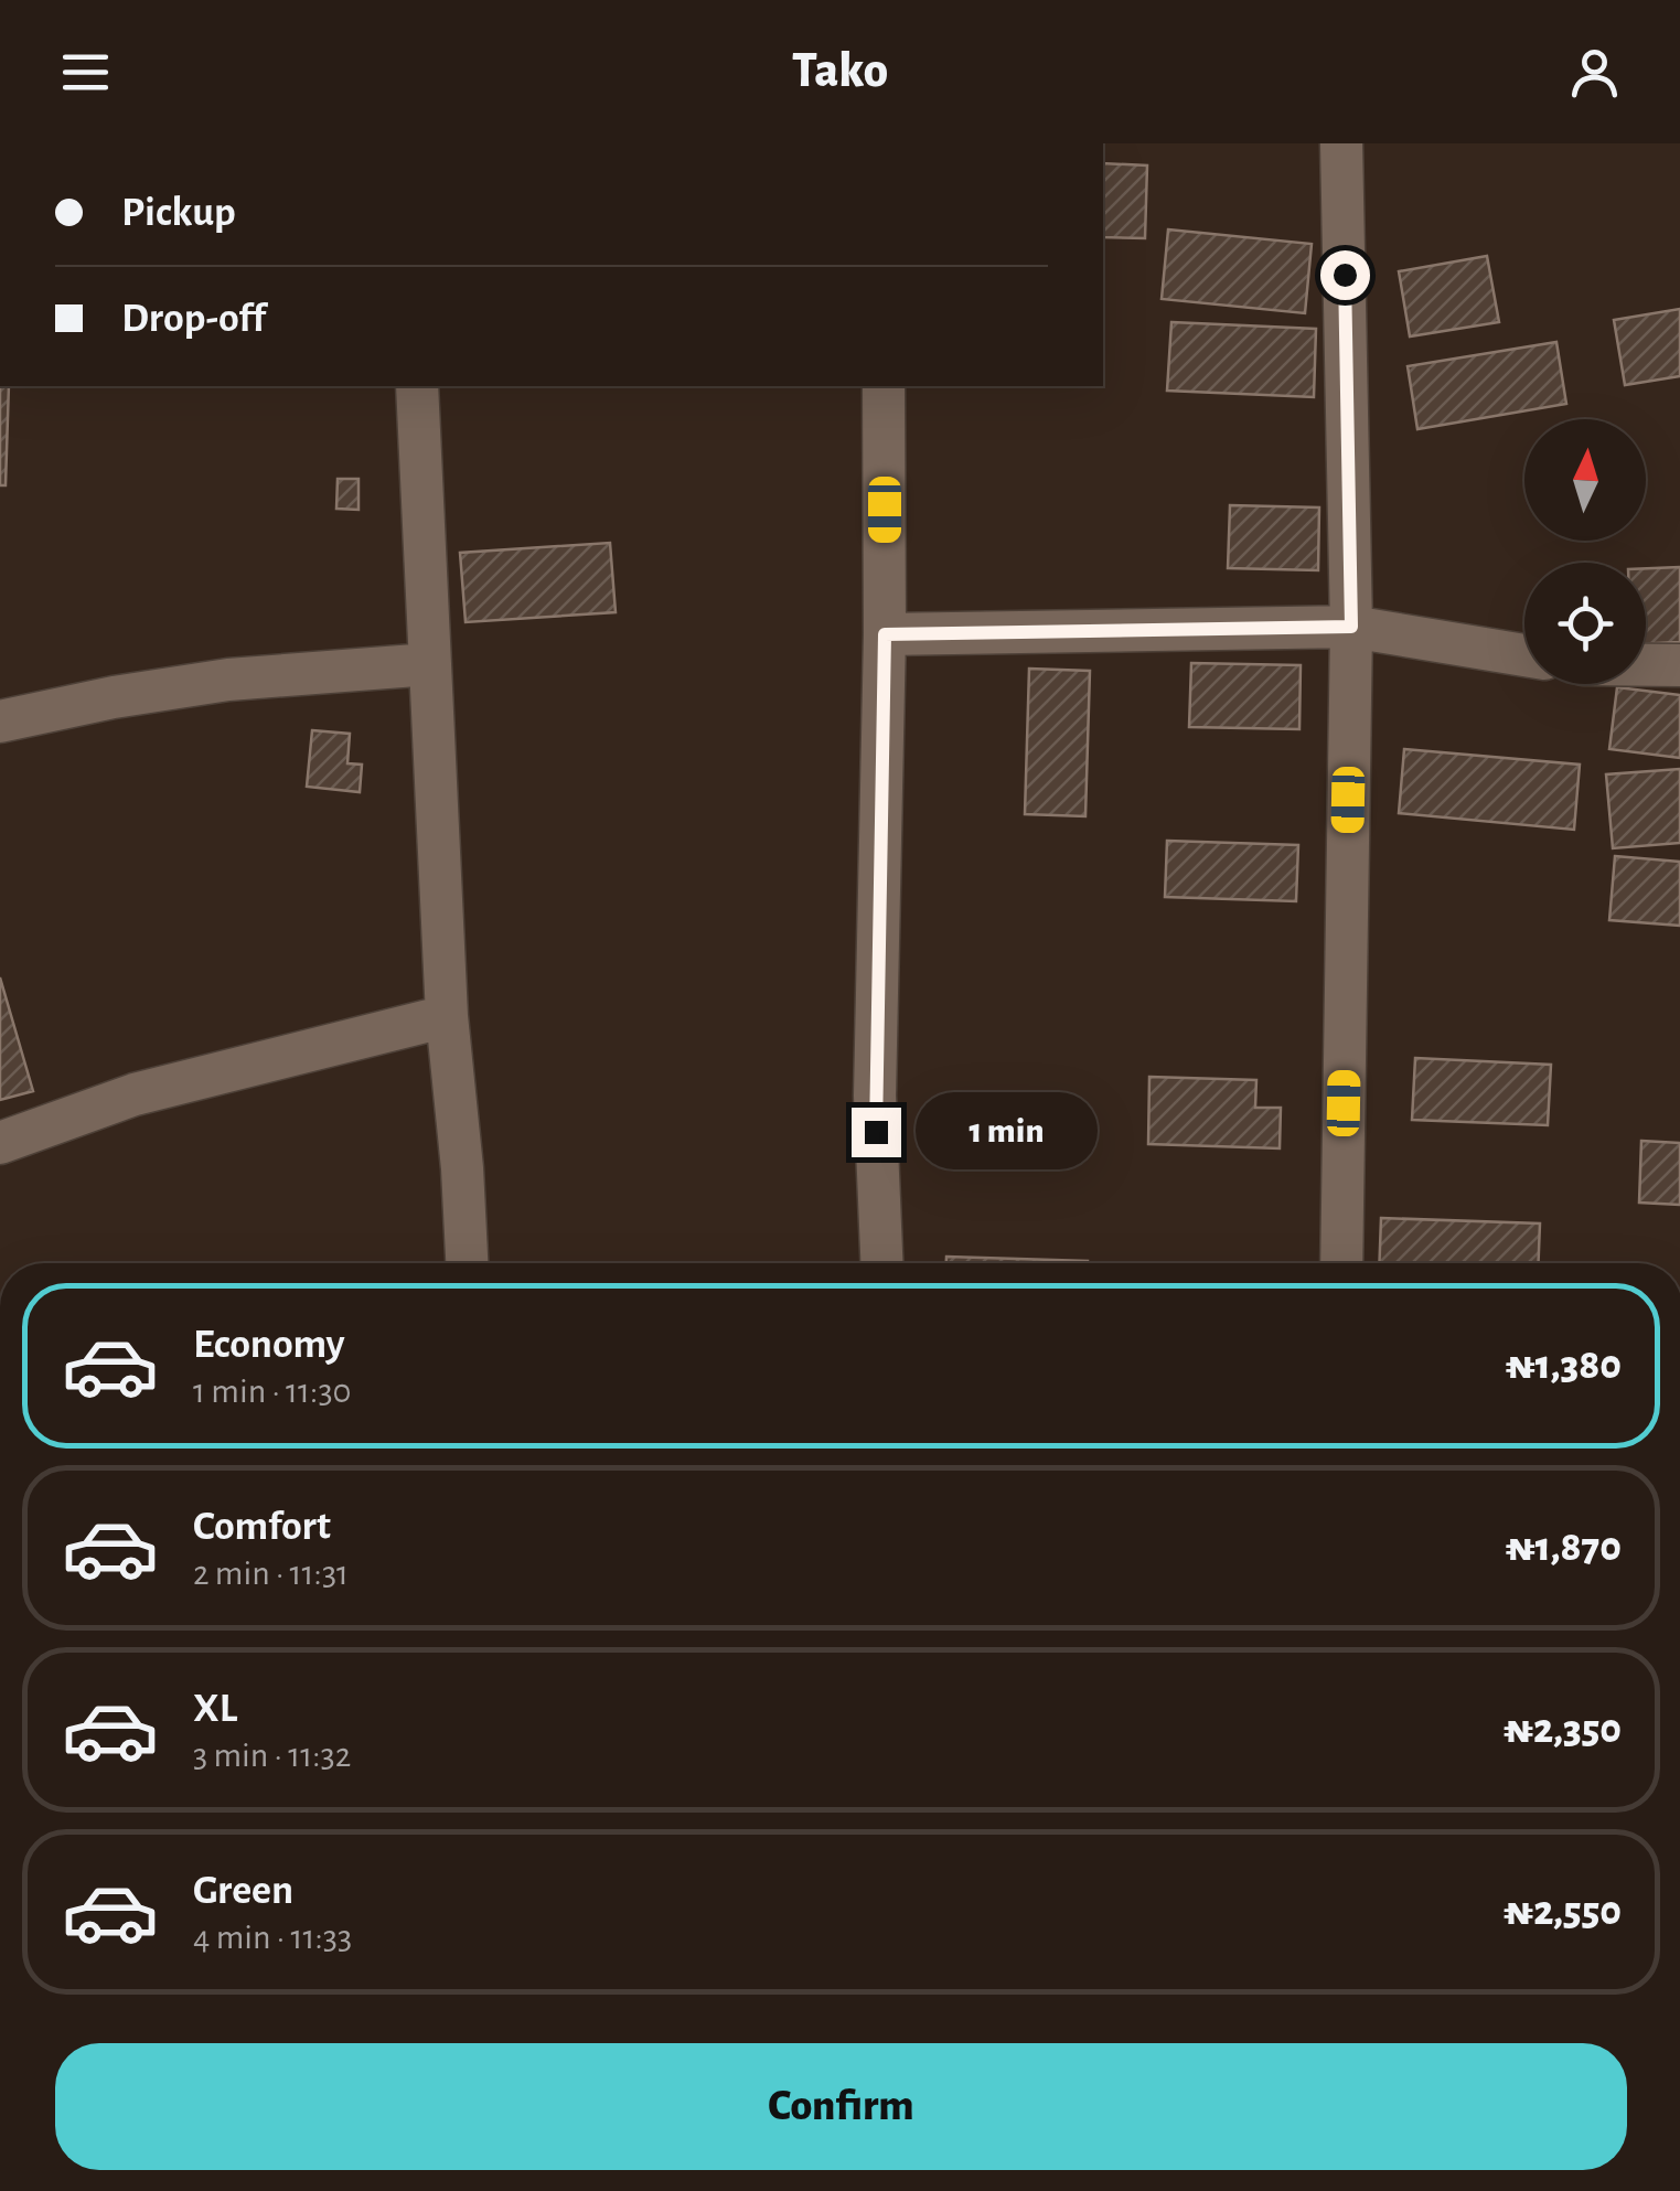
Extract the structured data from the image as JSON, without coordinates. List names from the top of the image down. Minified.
{"north":"top","page":{"header":"Tako","banner":["Pickup","Drop-off"],"bubble":"1 min","list":[{"name":"Economy","note":"1 min · 11:30","value":"₦1,380"},{"name":"Comfort","note":"2 min · 11:31","value":"₦1,870"},{"name":"XL","note":"3 min · 11:32","value":"₦2,350"},{"name":"Green","note":"4 min · 11:33","value":"₦2,550"}],"buttons":"Confirm"}}
